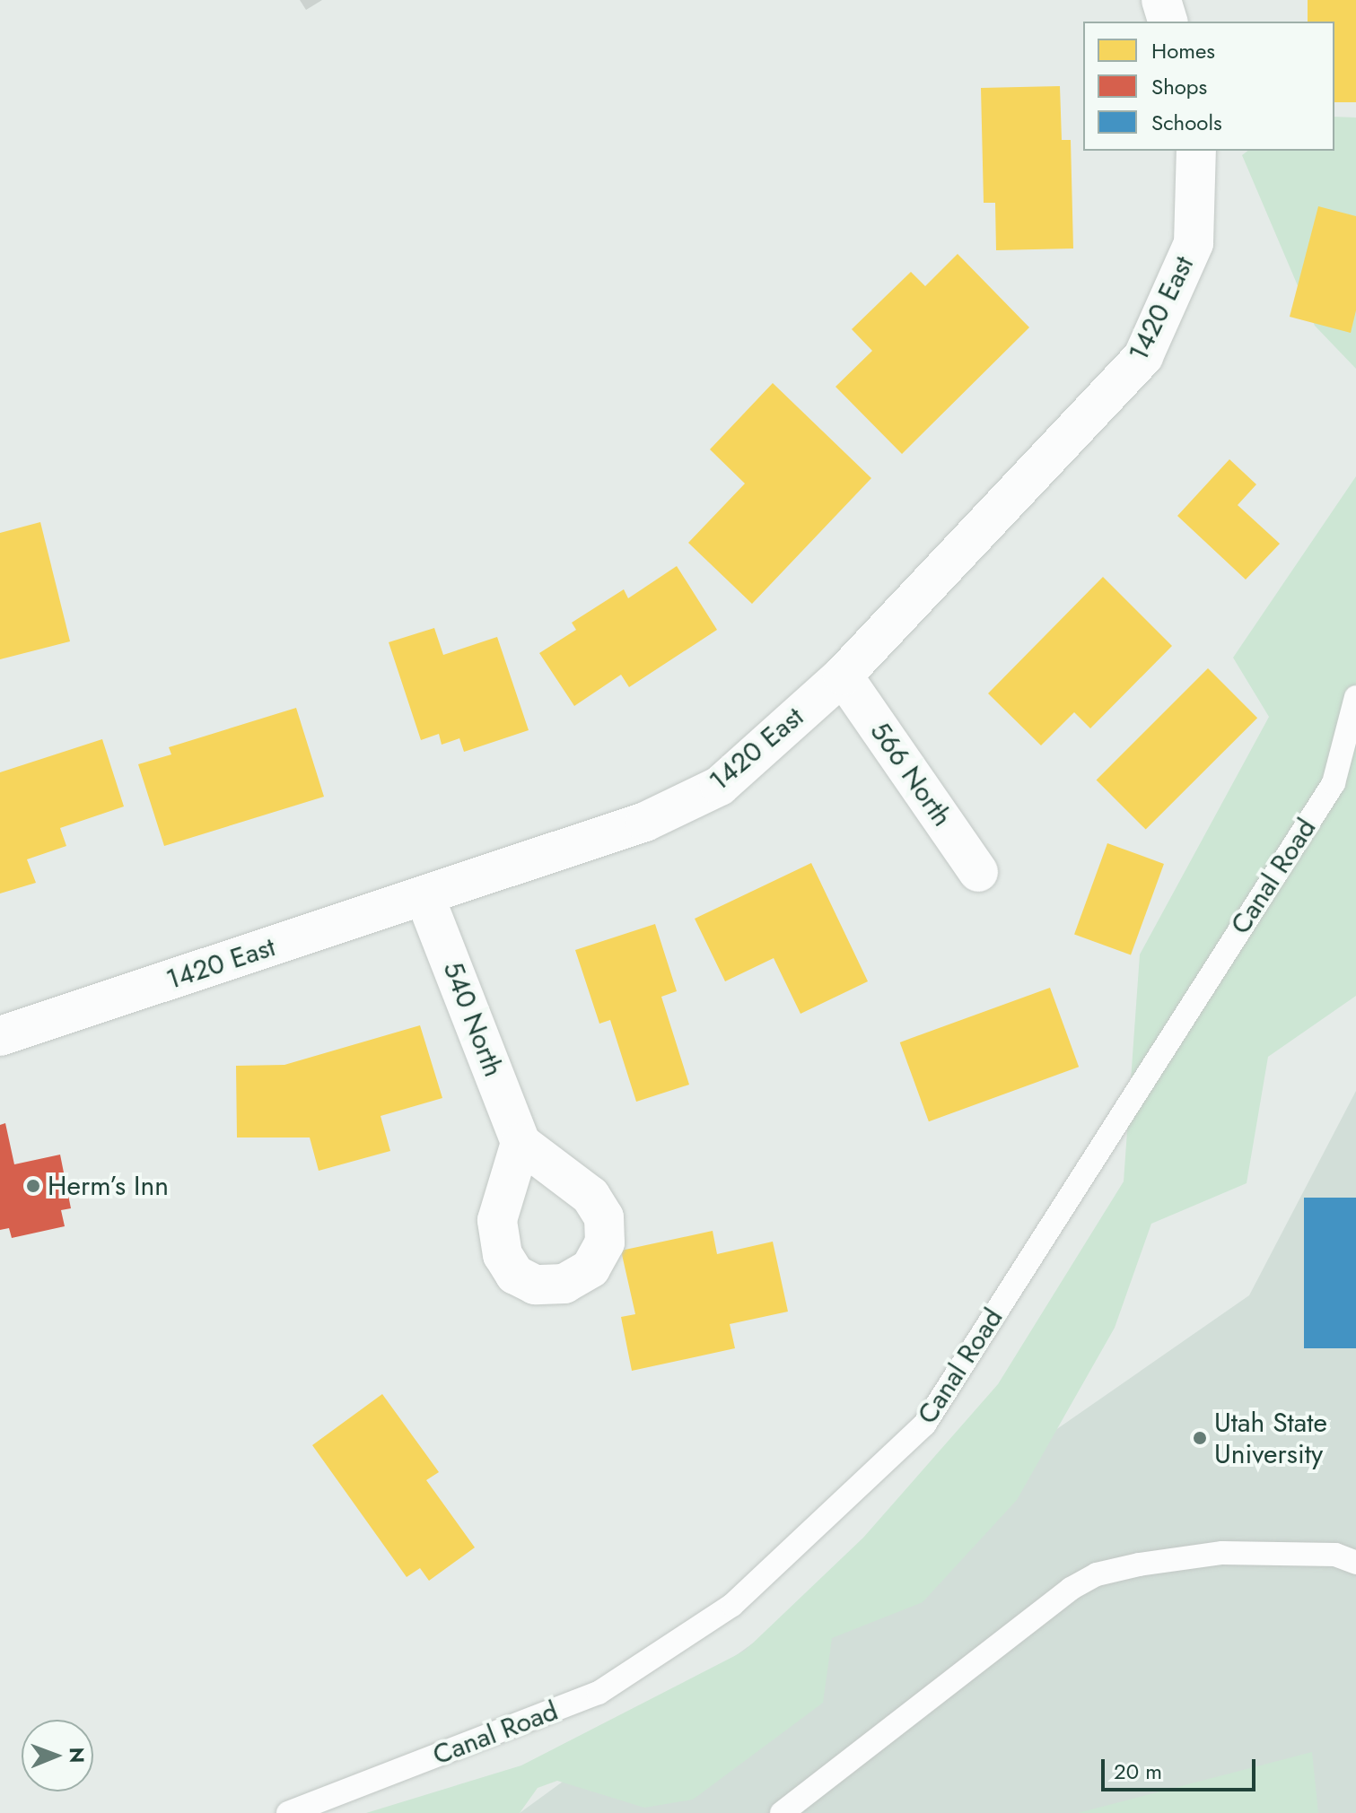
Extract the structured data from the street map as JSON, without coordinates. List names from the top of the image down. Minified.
{"streets":{"street":["1420 East","566 North","540 North"],"lane":["Canal Road"]},"crossings":[["1420 East","566 North"],["1420 East","540 North"]],"places":["Herm’s Inn","Utah State University"],"legend":["Homes","Shops","Schools"],"scale_bar":"20 m","north":"right"}
